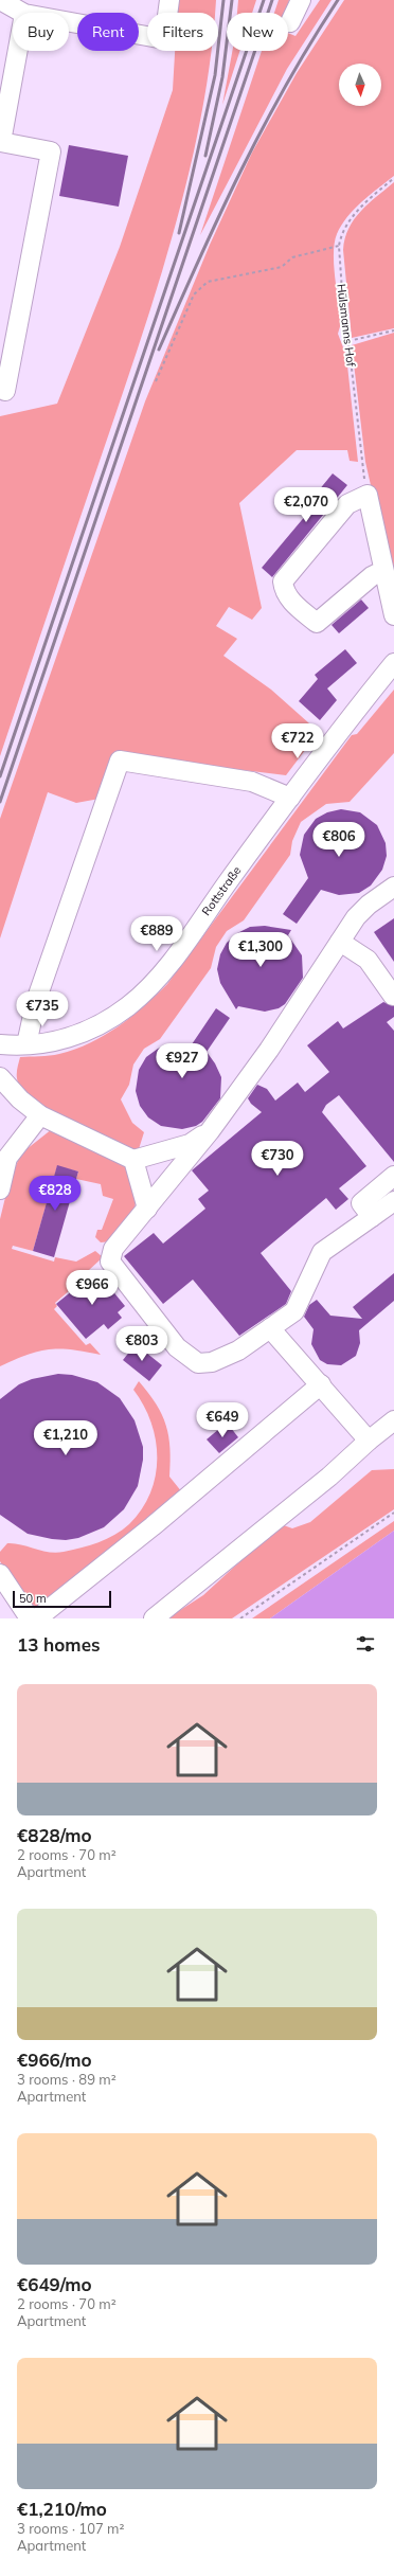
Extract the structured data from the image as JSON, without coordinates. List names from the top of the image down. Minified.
{"streets":{"street":["Rottstraße"],"path":["Hülsmanns Hof"]},"scale_bar":"50 m","north":"bottom","page":{"chip":["Buy","Rent","Filters","New"],"price":["€2,070","€722","€806","€889","€1,300","€735","€927","€730","€828","€966","€803","€649","€1,210"],"scale":"50 m","heading":"13 homes","list":[{"name":"€828/mo","note":"2 rooms · 70 m² · Apartment"},{"name":"€966/mo","note":"3 rooms · 89 m² · Apartment"},{"name":"€649/mo","note":"2 rooms · 70 m² · Apartment"},{"name":"€1,210/mo","note":"3 rooms · 107 m² · Apartment"}]}}
